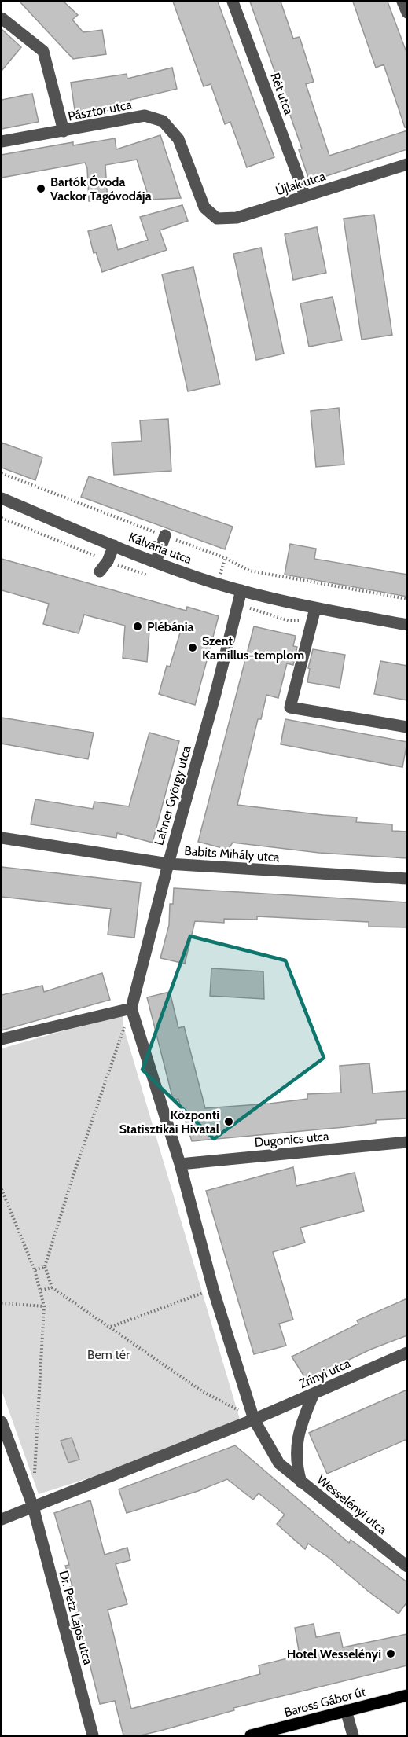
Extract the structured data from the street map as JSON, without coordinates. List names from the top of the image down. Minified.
{"streets":{"main road":["Baross Gábor út"],"street":["Rét utca","Pásztor utca","Újlak utca","Kálvária utca","Lahner György utca","Babits Mihály utca","Dugonics utca","Zrínyi utca","Wesselényi utca","Dr. Petz Lajos utca"]},"crossings":[["Rét utca","Újlak utca"],["Pásztor utca","Újlak utca"],["Kálvária utca","Lahner György utca"],["Lahner György utca","Babits Mihály utca"],["Zrínyi utca","Wesselényi utca"]],"parks":["Bem tér"],"places":["Bartók Óvoda Vackor Tagóvodája","Plébánia","Szent Kamillus-templom","Központi Statisztikai Hivatal","Hotel Wesselényi"]}
